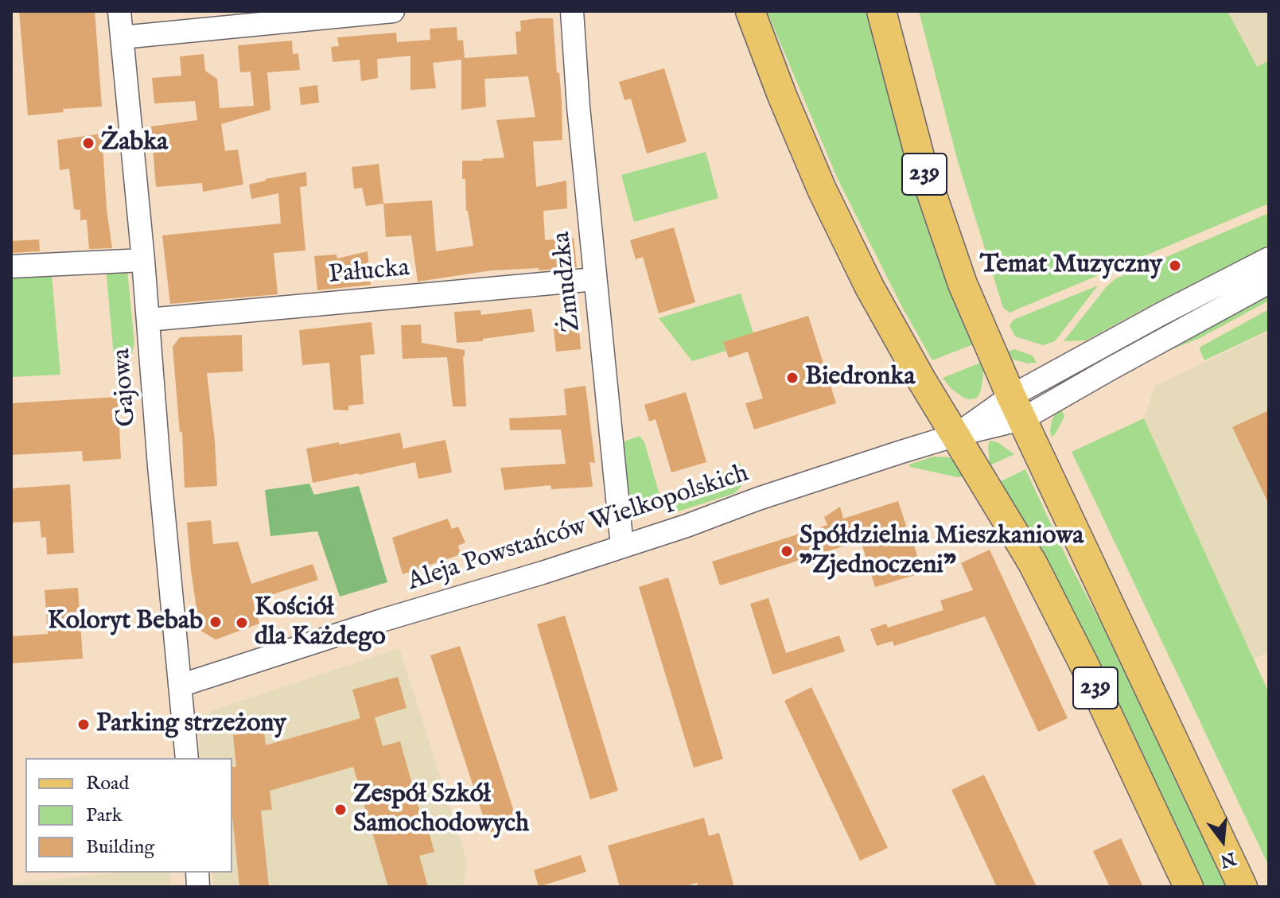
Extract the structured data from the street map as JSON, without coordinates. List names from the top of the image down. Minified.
{"streets":{"main road":["239"],"street":["Pałucka","Żmudzka","Gajowa","Aleja Powstańców Wielkopolskich"]},"crossings":[["239","Aleja Powstańców Wielkopolskich"],["Pałucka","Żmudzka"],["Pałucka","Gajowa"],["Żmudzka","Aleja Powstańców Wielkopolskich"],["Gajowa","Aleja Powstańców Wielkopolskich"]],"places":["Żabka","Temat Muzyczny","Biedronka","Spółdzielnia Mieszkaniowa \"Zjednoczeni\"","Koloryt Bebab","Kościół dla Każdego","Parking strzeżony","Zespół Szkół Samochodowych"],"legend":["Road","Park","Building"],"north":"bottom"}
